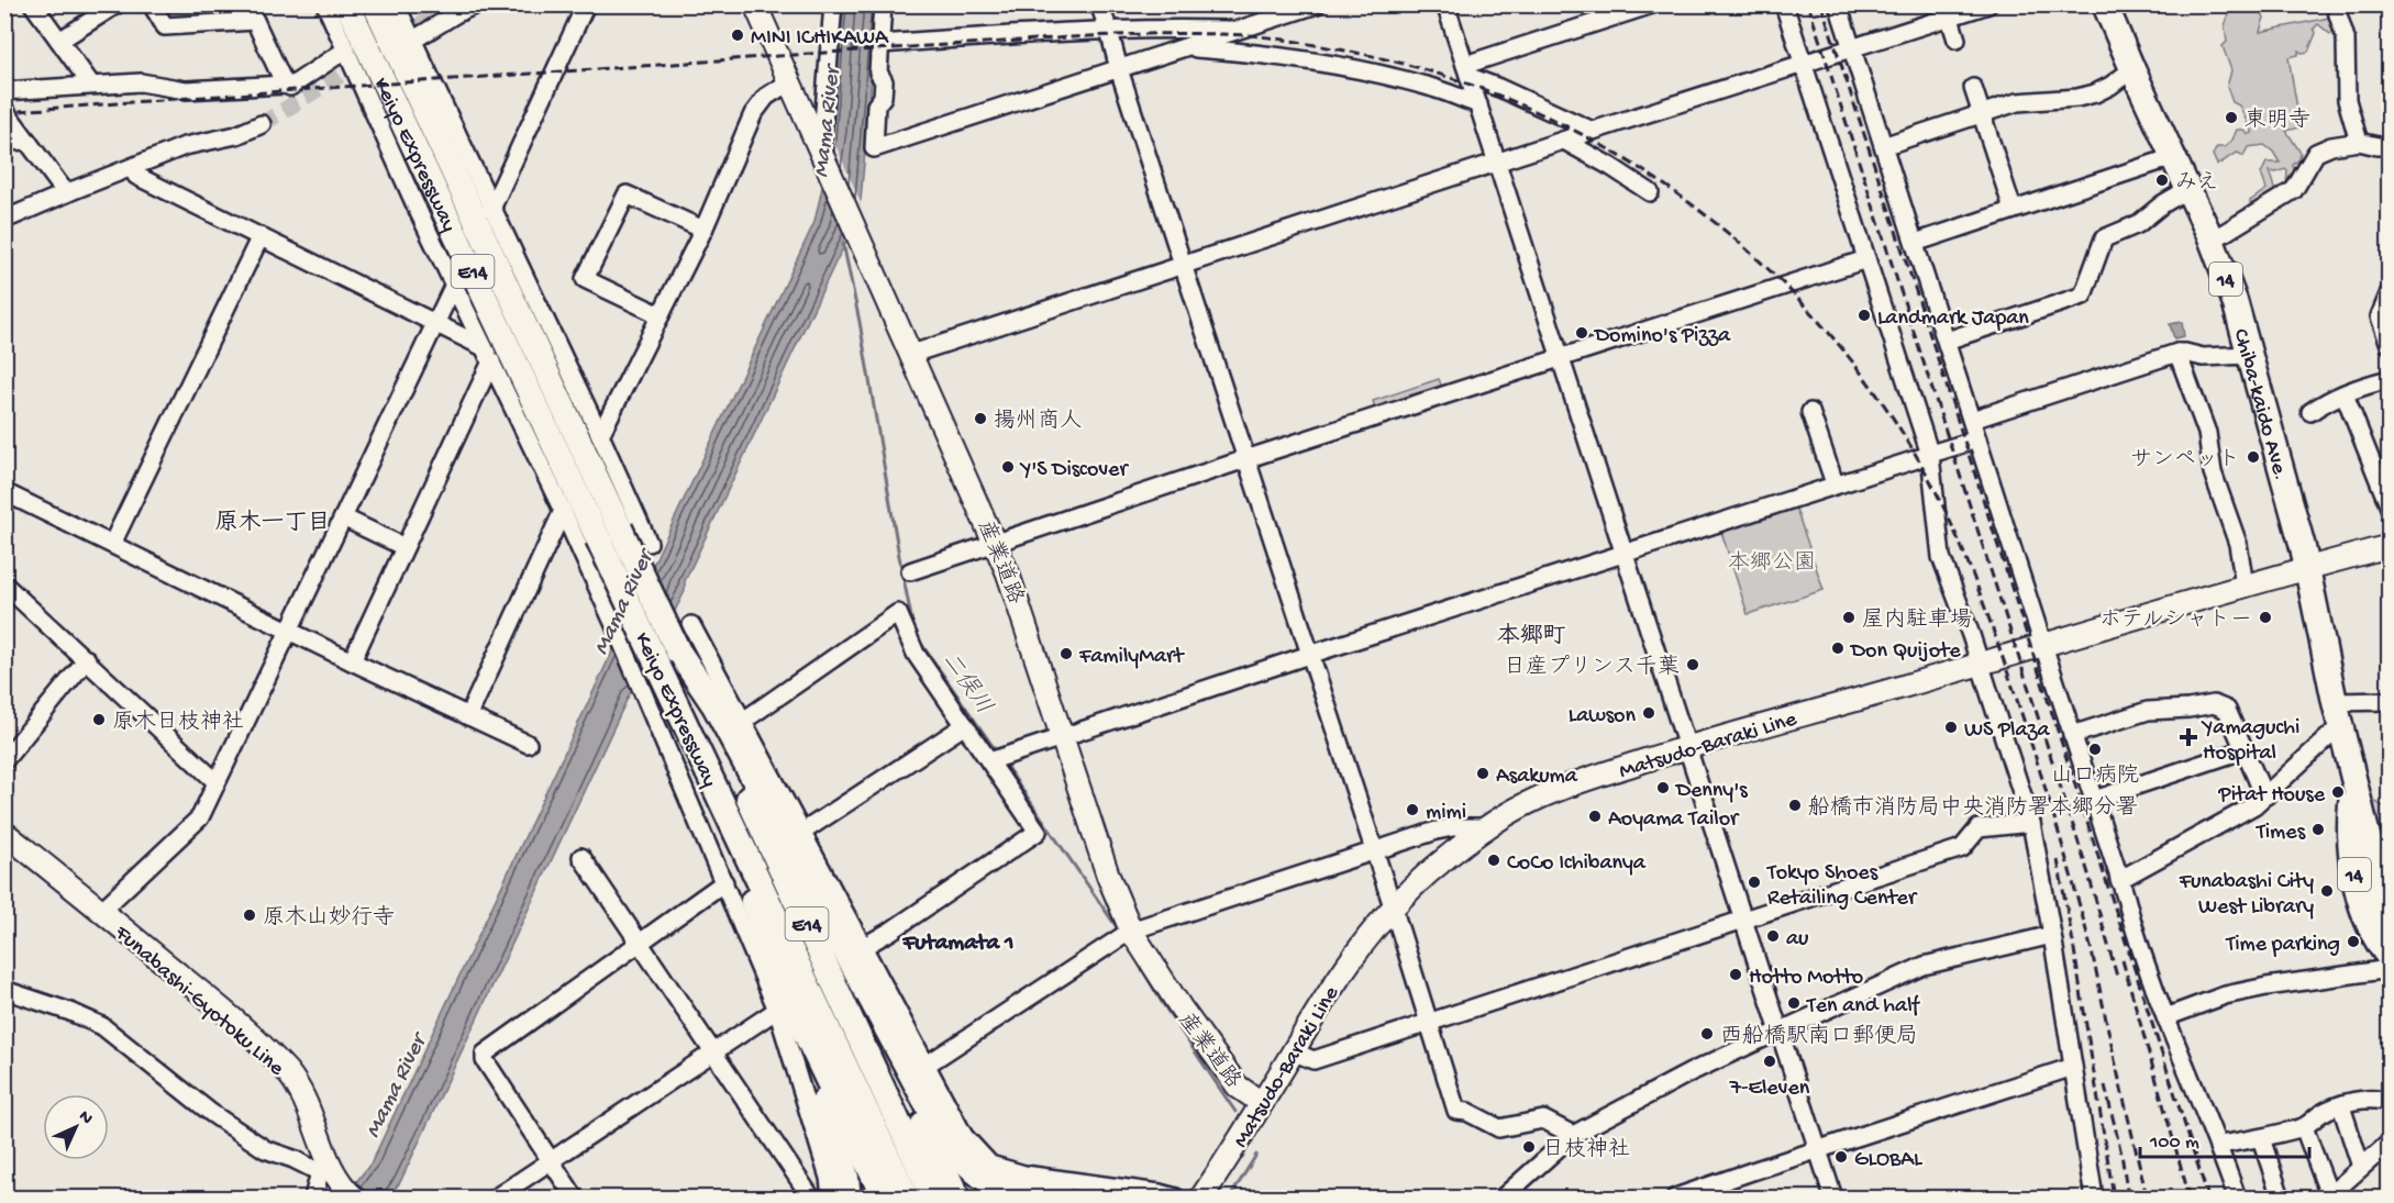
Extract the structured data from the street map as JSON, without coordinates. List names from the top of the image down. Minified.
{"streets":{"highway":["Keiyo Expressway","E14","14","Chiba-kaido Ave."],"main road":["産業道路","Matsudo-Baraki Line","Funabashi-Gyotoku Line"]},"crossings":[["Chiba-kaido Ave.","Matsudo-Baraki Line"],["産業道路","Matsudo-Baraki Line"]],"districts":["原木一丁目","本郷町","Futamata 1"],"water":["Mama River","二俣川"],"parks":["本郷公園"],"places":{"other":["MINI ICHIKAWA","東明寺","みえ","Landmark Japan","Domino's Pizza","揚州商人","サンペット","Y'S Discover","屋内駐車場","ホテルシャトー","Don Quijote","FamilyMart","日産プリンス千葉","Lawson","原木日枝神社","WS Plaza","山口病院","Asakuma","Denny's","Pitat House","船橋市消防局中央消防署本郷分署","mimi","Aoyama Tailor","Times","CoCo Ichibanya","Tokyo Shoes Retailing Center","Funabashi City West Library","原木山妙行寺","au","Time parking","Hotto Motto","Ten and half","西船橋駅南口郵便局","7-Eleven","日枝神社","GLOBAL"],"health":["Yamaguchi Hospital"]},"scale_bar":"100 m","north":"top right"}
